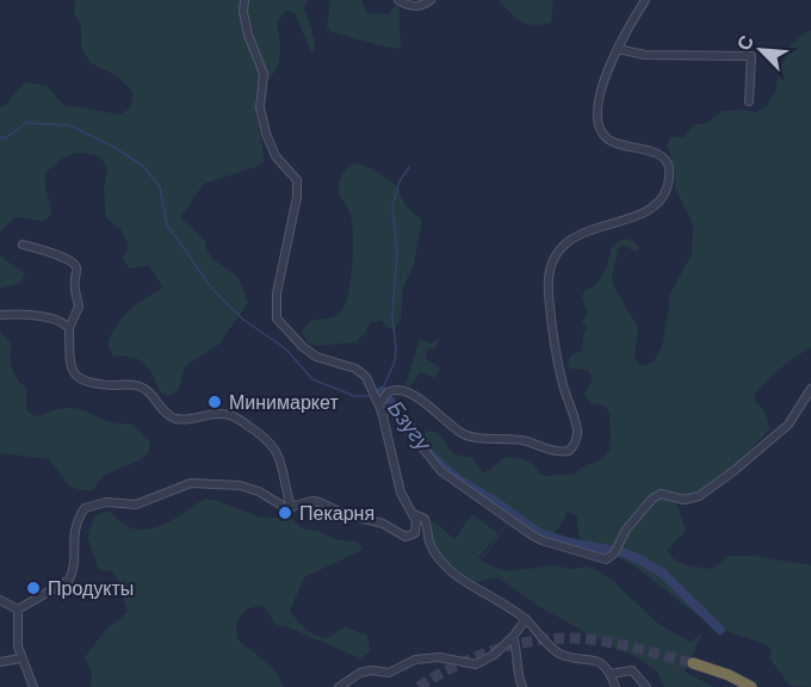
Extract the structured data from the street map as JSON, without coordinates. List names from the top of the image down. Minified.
{"water":["Бзугу"],"places":["Минимаркет","Пекарня","Продукты"],"north":"top left"}
